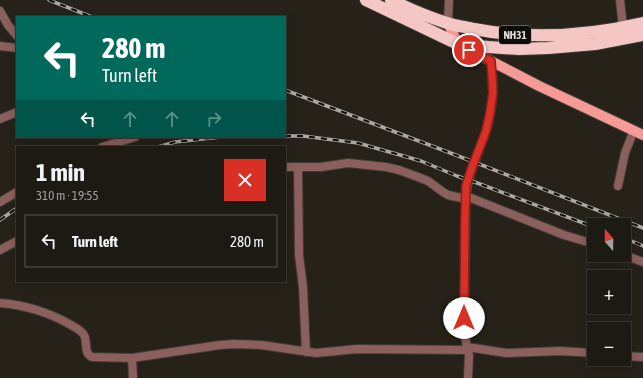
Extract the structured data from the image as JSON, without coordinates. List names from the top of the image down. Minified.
{"streets":{"highway":["NH31"]},"north":"top","page":{"turn":["280 m","Turn left"],"heading":["1 min","310 m · 19:55"],"list":[{"name":"Turn left","value":"280 m"}],"map_buttons":["+","−"]}}
